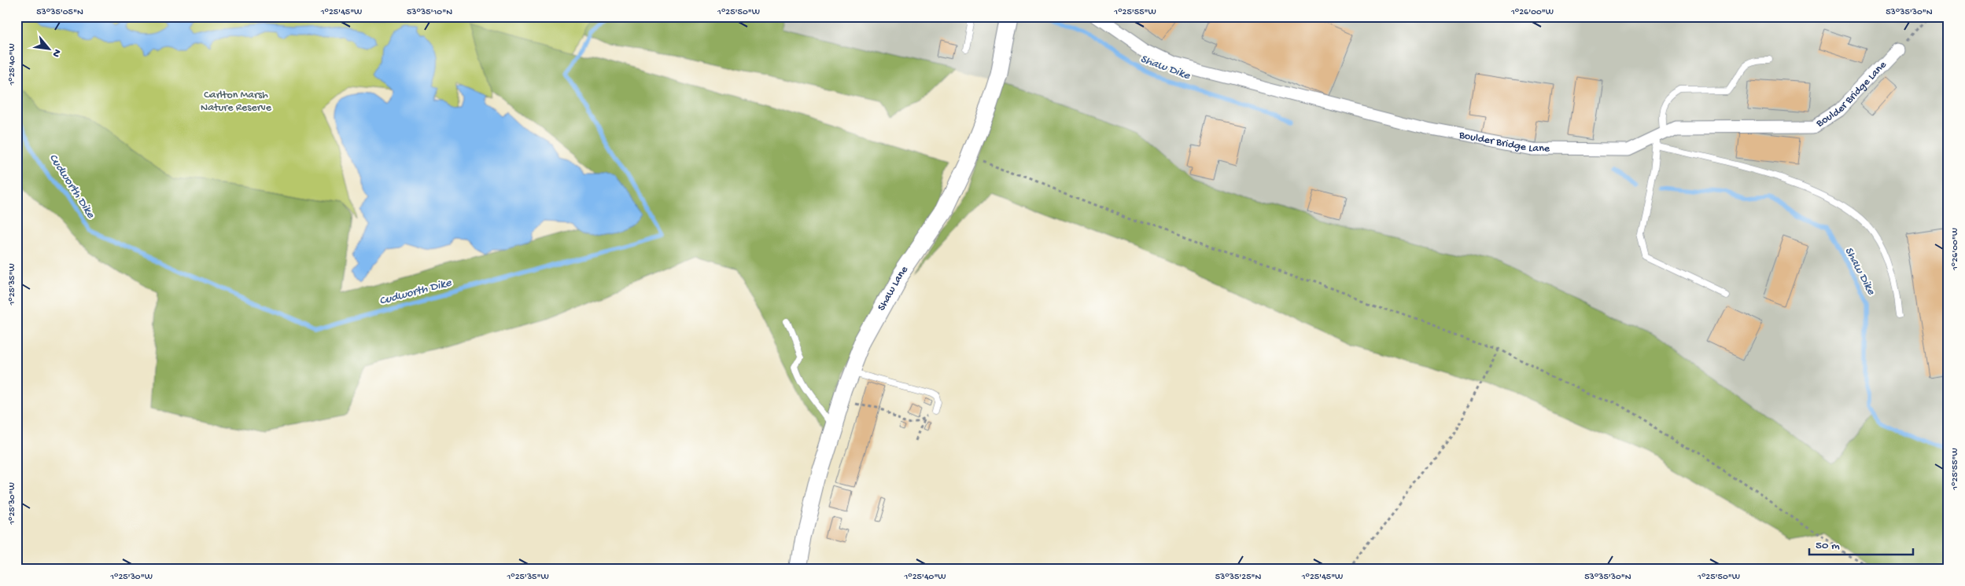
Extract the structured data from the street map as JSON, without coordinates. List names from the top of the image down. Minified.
{"streets":{"street":["Boulder Bridge Lane","Shaw Lane"]},"water":["Shaw Dike","Cudworth Dike"],"parks":["Carlton Marsh Nature Reserve"],"scale_bar":"50 m","north":"bottom right","coordinates":["53°35'05\"N","1°25'45\"W","53°35'10\"N","1°25'50\"W","1°25'55\"W","1°26'00\"W","53°35'30\"N","1°25'40\"W","1°25'35\"W","1°25'30\"W","53°35'25\"N"]}
